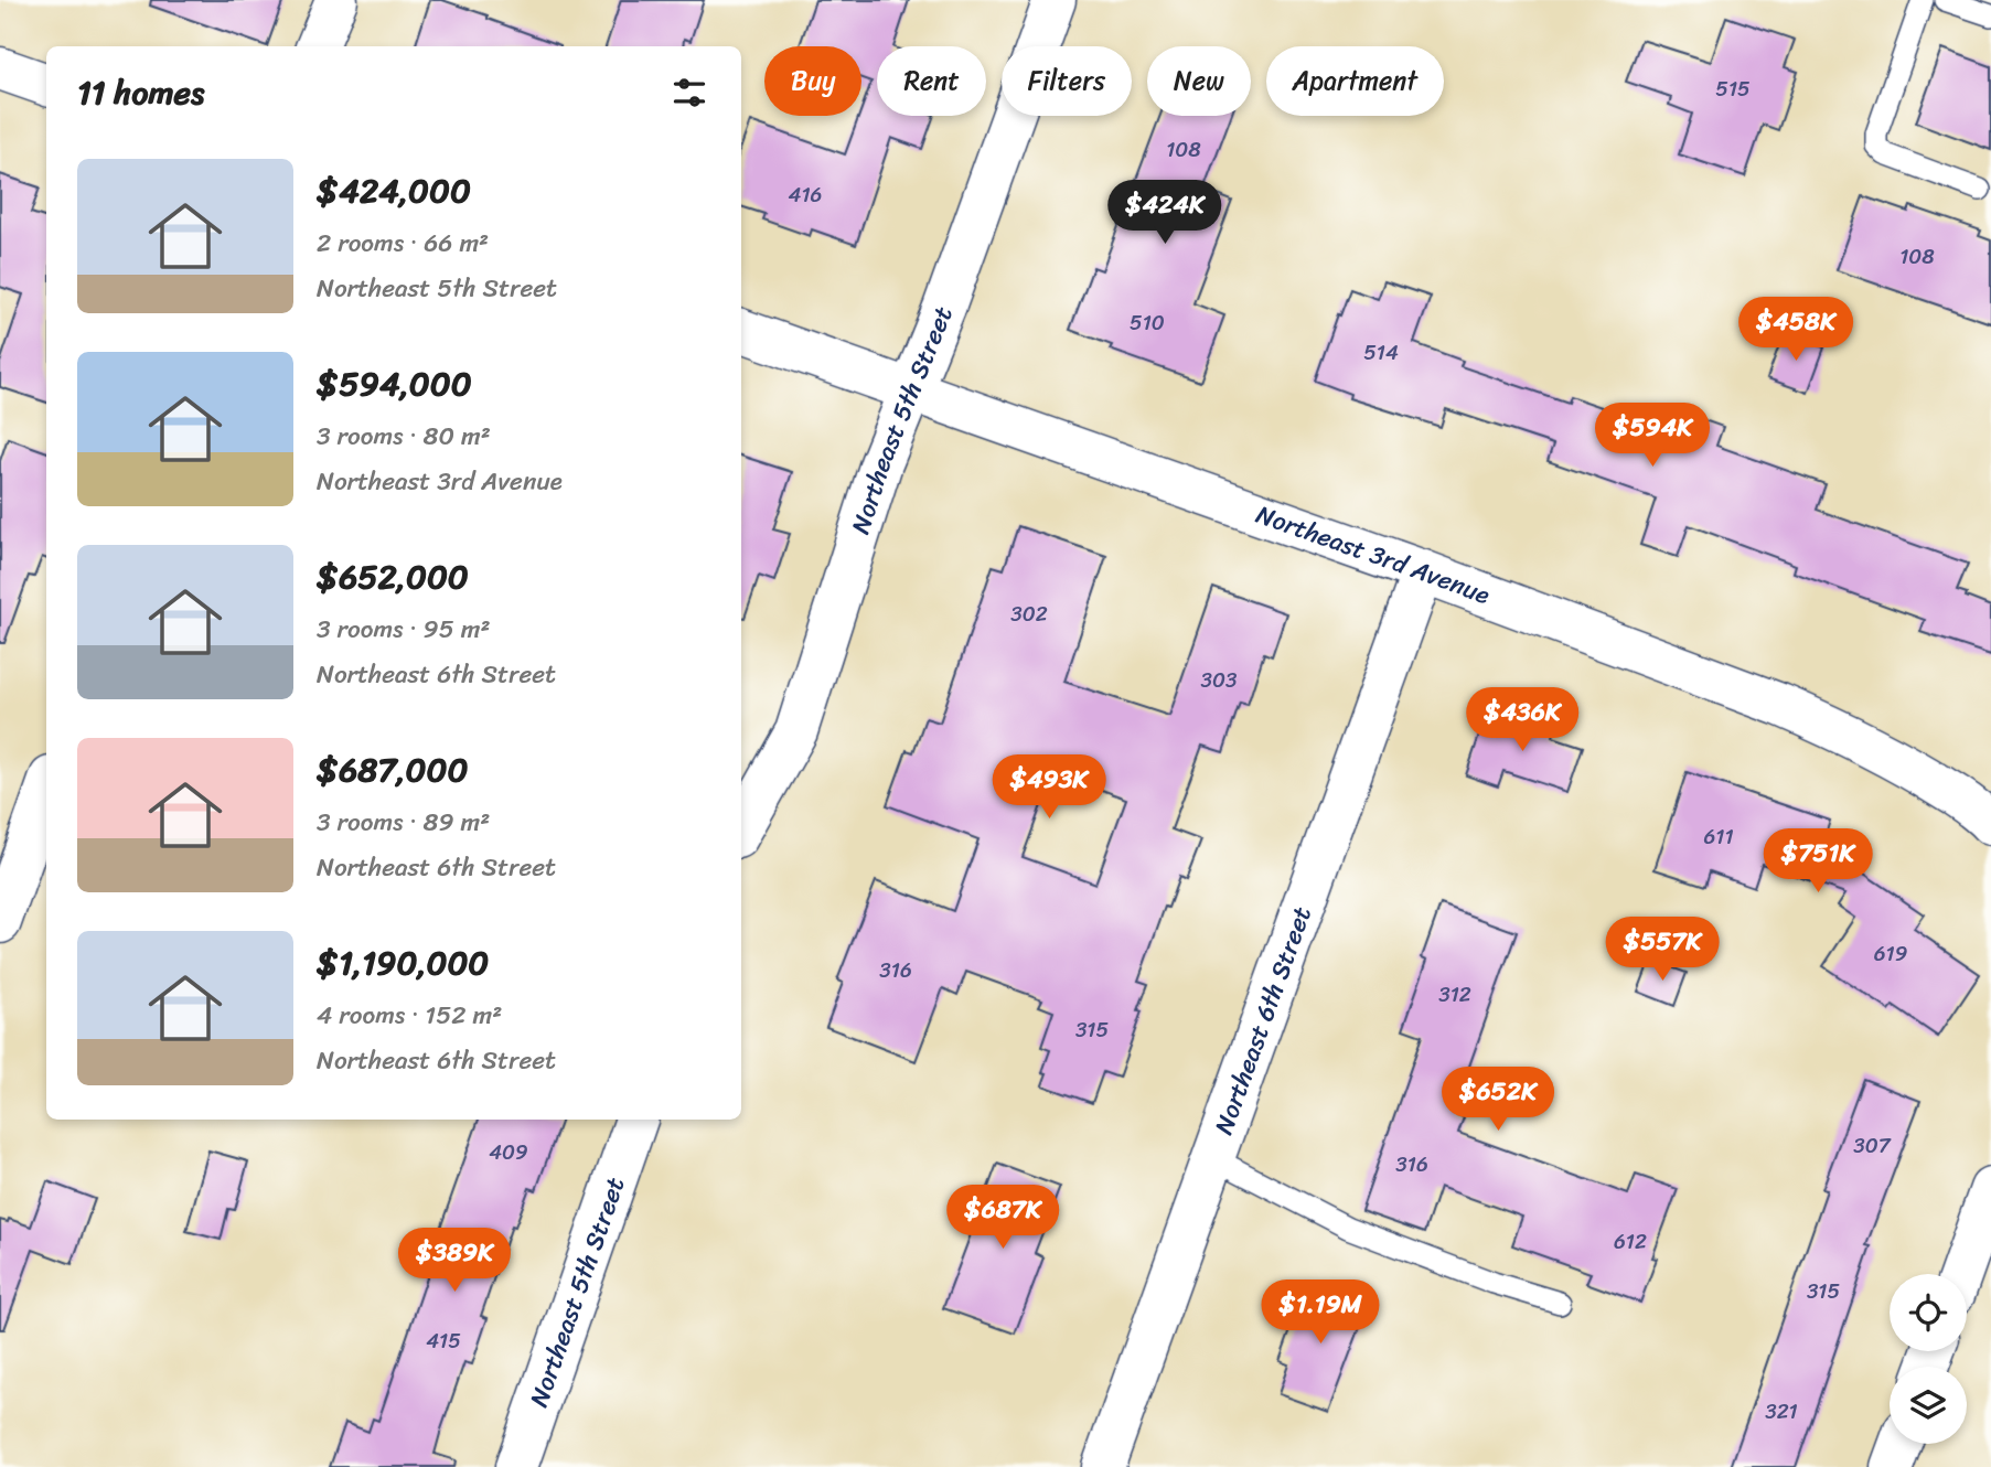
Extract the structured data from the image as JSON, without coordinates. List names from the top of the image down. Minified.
{"streets":{"street":["Northeast 5th Street","Northeast 3rd Avenue","Northeast 6th Street"]},"crossings":[["Northeast 5th Street","Northeast 3rd Avenue"],["Northeast 3rd Avenue","Northeast 6th Street"]],"house_numbers":["515","108","416","108","510","514","302","303","611","619","316","312","315","307","409","316","612","315","415","321"],"page":{"chip":["Buy","Rent","Filters","New","Apartment"],"heading":"11 homes","list":[{"name":"$424,000","note":"2 rooms · 66 m² · Northeast 5th Street"},{"name":"$594,000","note":"3 rooms · 80 m² · Northeast 3rd Avenue"},{"name":"$652,000","note":"3 rooms · 95 m² · Northeast 6th Street"},{"name":"$687,000","note":"3 rooms · 89 m² · Northeast 6th Street"},{"name":"$1,190,000","note":"4 rooms · 152 m² · Northeast 6th Street"}],"price":["$424K","$458K","$594K","$436K","$493K","$751K","$557K","$652K","$687K","$389K","$1.19M"]}}
